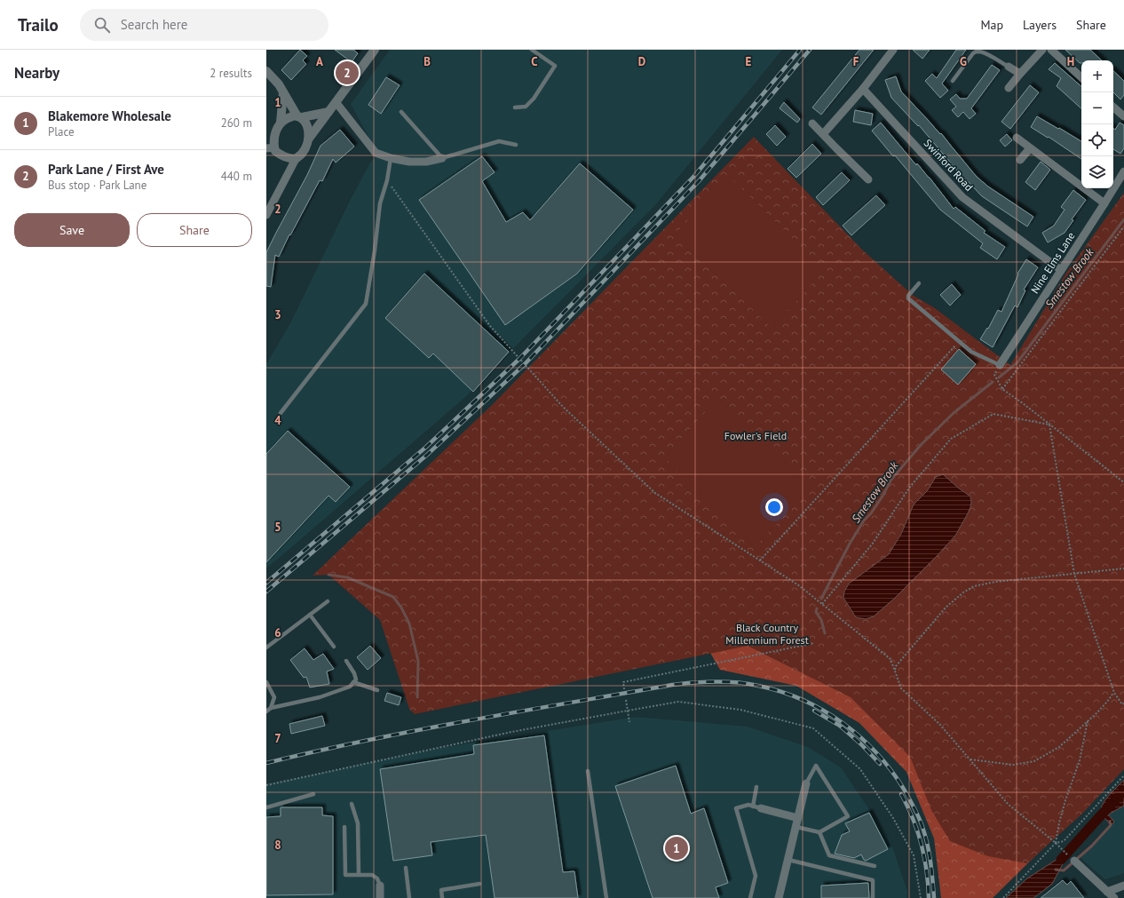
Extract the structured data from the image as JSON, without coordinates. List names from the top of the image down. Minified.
{"streets":{"street":["Swinford Road","Nine Elms Lane"]},"crossings":[["Swinford Road","Nine Elms Lane"]],"water":["Smestow Brook"],"parks":["Fowler's Field","Black Country Millennium Forest"],"page":{"header":"Trailo","search":"Search here","nav":["Map","Layers","Share"],"heading":["Nearby","2 results"],"pins":["2","1"],"map_buttons":["+","−"],"list":[{"mark":"1","name":"Blakemore Wholesale","note":"Place","value":"260 m"},{"mark":"2","name":"Park Lane / First Ave","note":"Bus stop · Park Lane","value":"440 m"}],"buttons":["Save","Share"]},"grid":{"columns":["A","B","C","D","E","F","G","H"],"rows":["1","2","3","4","5","6","7","8"]}}
